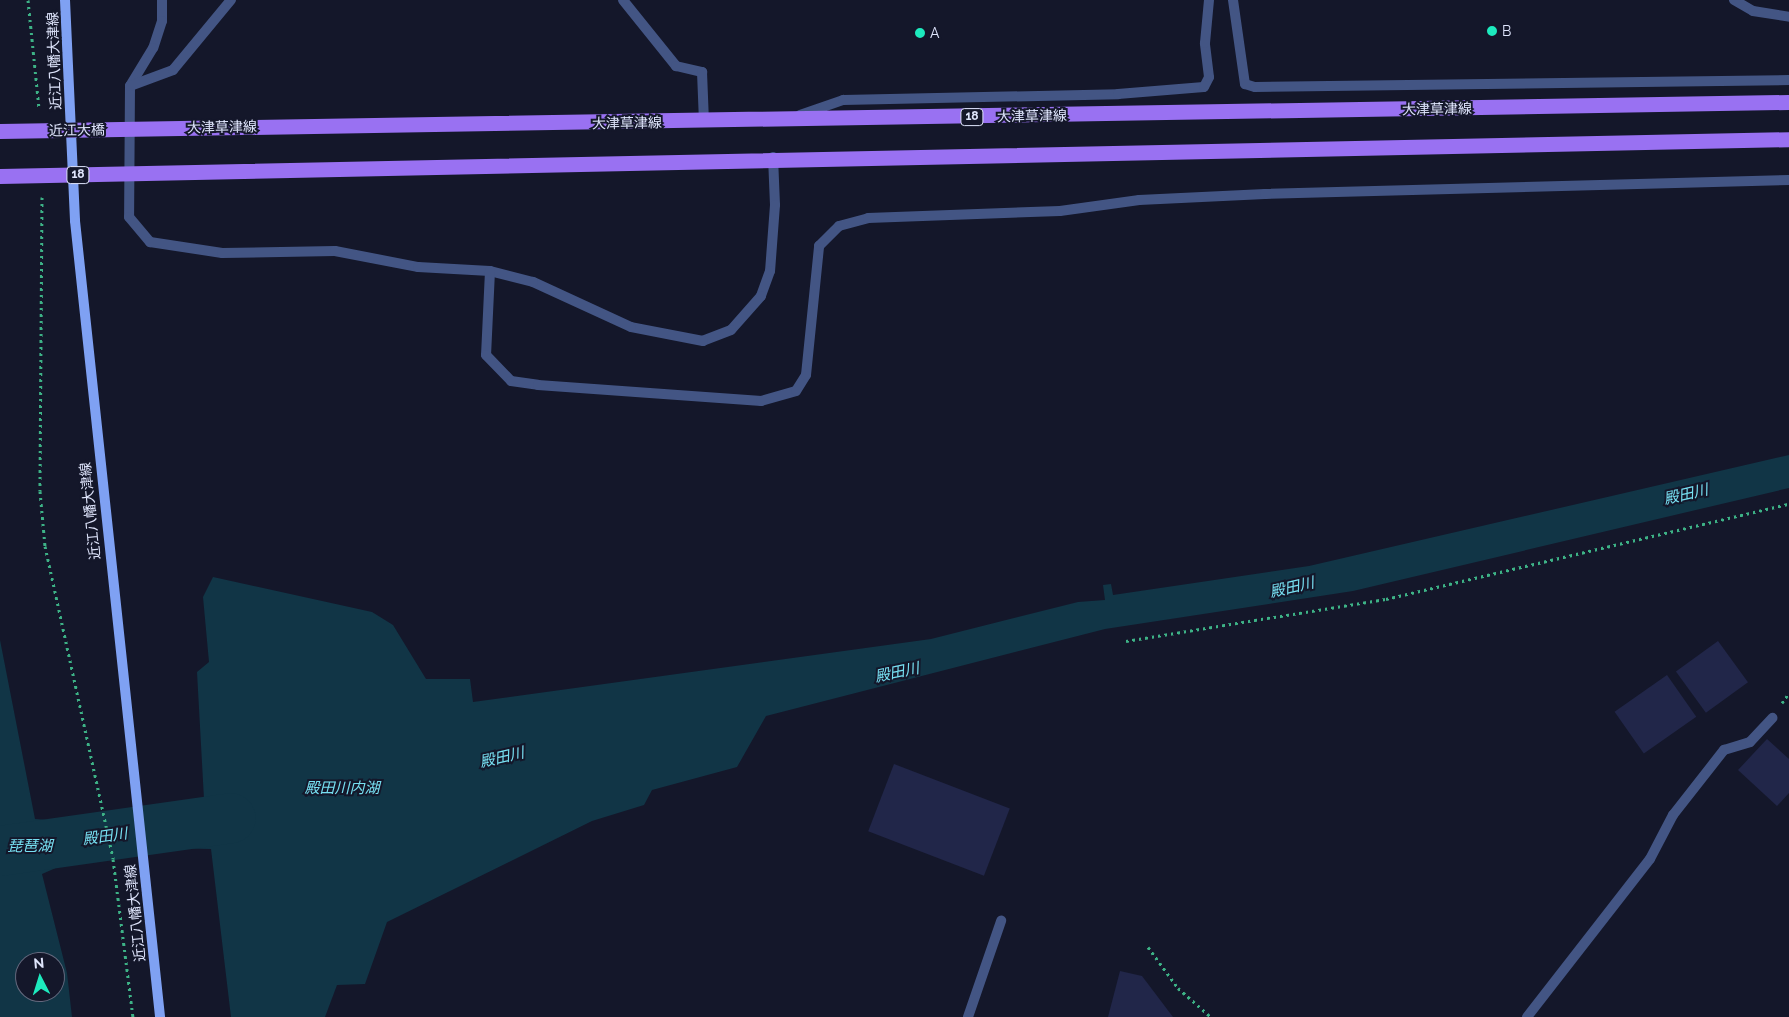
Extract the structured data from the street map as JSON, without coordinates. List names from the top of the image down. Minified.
{"streets":{"main road":["近江八幡大津線","大津草津線","18","近江大橋"]},"crossings":[["大津草津線","近江大橋"]],"water":["殿田川","殿田川内湖","琵琶湖"],"places":["B","A"],"north":"top"}
